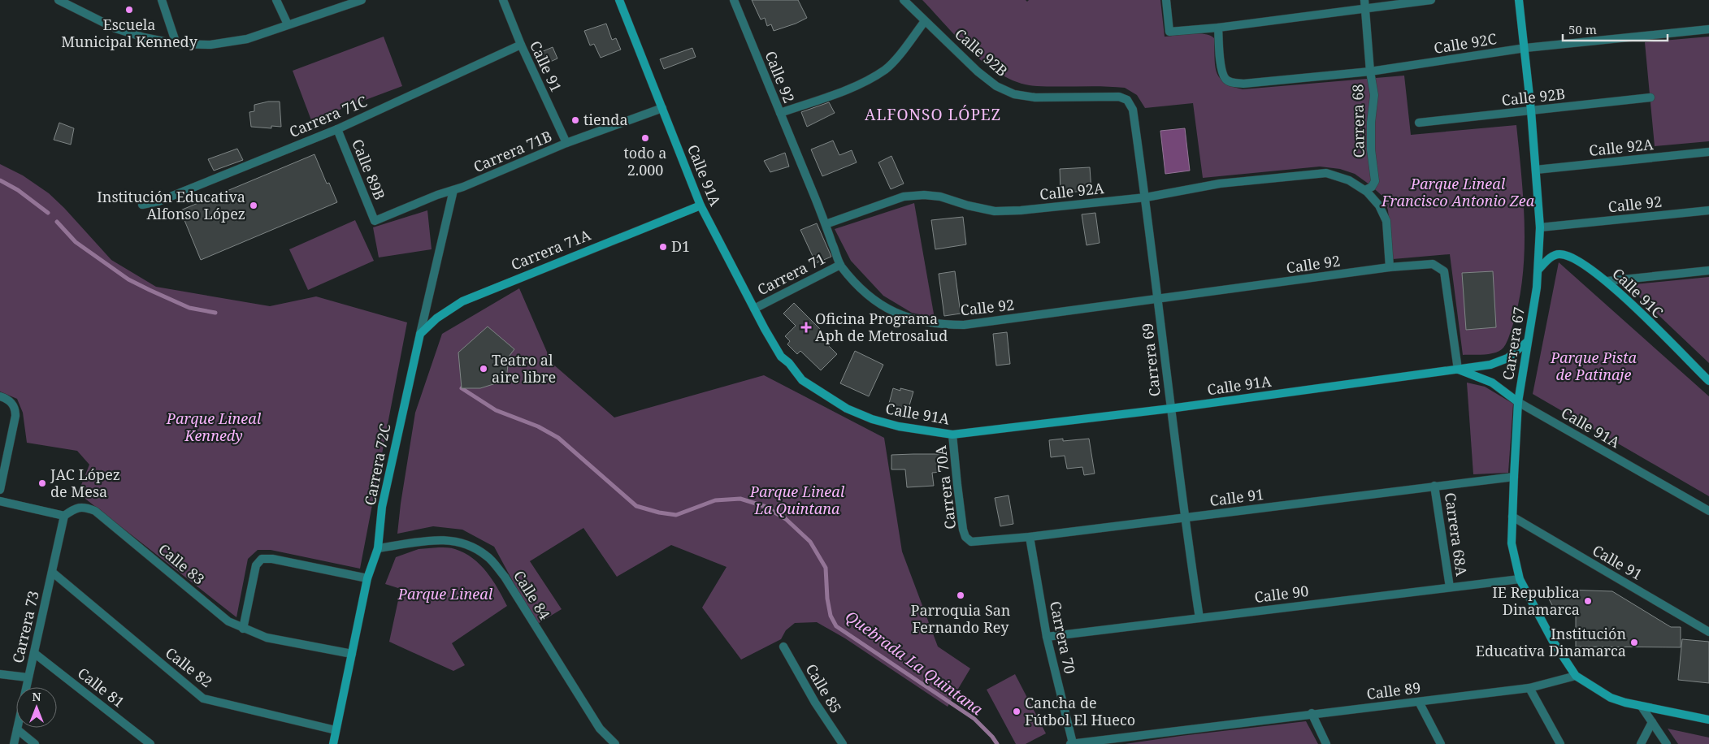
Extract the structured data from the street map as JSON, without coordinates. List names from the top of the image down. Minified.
{"streets":{"street":["Calle 92C","Calle 92B","Calle 91","Calle 92","Carrera 71C","Carrera 68","Calle 92A","Carrera 71B","Calle 89B","Calle 91A","Carrera 71A","Carrera 71","Calle 91C","Carrera 67","Carrera 69","Carrera 72C","Carrera 70A","Carrera 68A","Calle 83","Calle 90","Calle 84","Carrera 73","Carrera 70","Calle 82","Calle 81","Calle 85","Calle 89"]},"crossings":[["Calle 92C","Carrera 68"],["Calle 92C","Carrera 67"],["Calle 92B","Carrera 67"],["Calle 92B","Carrera 69"],["Calle 91","Carrera 71C"],["Calle 91","Carrera 71B"],["Calle 91","Carrera 67"],["Calle 91","Carrera 69"],["Calle 91","Carrera 70A"],["Calle 91","Carrera 68A"],["Calle 91","Carrera 70"],["Calle 92","Calle 92A"],["Calle 92","Calle 91A"],["Calle 92","Carrera 71"],["Calle 92","Carrera 67"],["Calle 92","Carrera 69"],["Carrera 71C","Calle 89B"],["Calle 92A","Carrera 67"],["Calle 92A","Carrera 69"],["Carrera 71B","Calle 89B"],["Carrera 71B","Calle 91A"],["Carrera 71B","Carrera 72C"],["Calle 91A","Carrera 71A"],["Calle 91A","Carrera 71"],["Calle 91A","Carrera 67"],["Calle 91A","Carrera 69"],["Calle 91A","Carrera 70A"],["Carrera 71A","Carrera 72C"],["Calle 91C","Carrera 67"],["Carrera 67","Calle 90"],["Carrera 67","Calle 89"],["Carrera 69","Calle 90"],["Carrera 72C","Calle 83"],["Carrera 72C","Calle 84"],["Carrera 72C","Calle 82"],["Carrera 68A","Calle 90"],["Calle 83","Carrera 73"],["Calle 90","Carrera 70"],["Carrera 73","Calle 82"],["Carrera 73","Calle 81"],["Carrera 70","Calle 89"]],"districts":["ALFONSO LÓPEZ"],"water":["Quebrada La Quintana"],"parks":["Parque Lineal Francisco Antonio Zea","Parque Pista de Patinaje","Parque Lineal Kennedy","Parque Lineal La Quintana","Parque Lineal"],"places":{"other":["Escuela Municipal Kennedy","tienda","todo a 2.000","Institución Educativa Alfonso López","D1","Teatro al aire libre","JAC López de Mesa","Parroquia San Fernando Rey","IE Republica Dinamarca","Institución Educativa Dinamarca","Cancha de Fútbol El Hueco"],"health":["Oficina Programa Aph de Metrosalud"]},"scale_bar":"50 m","north":"top"}
